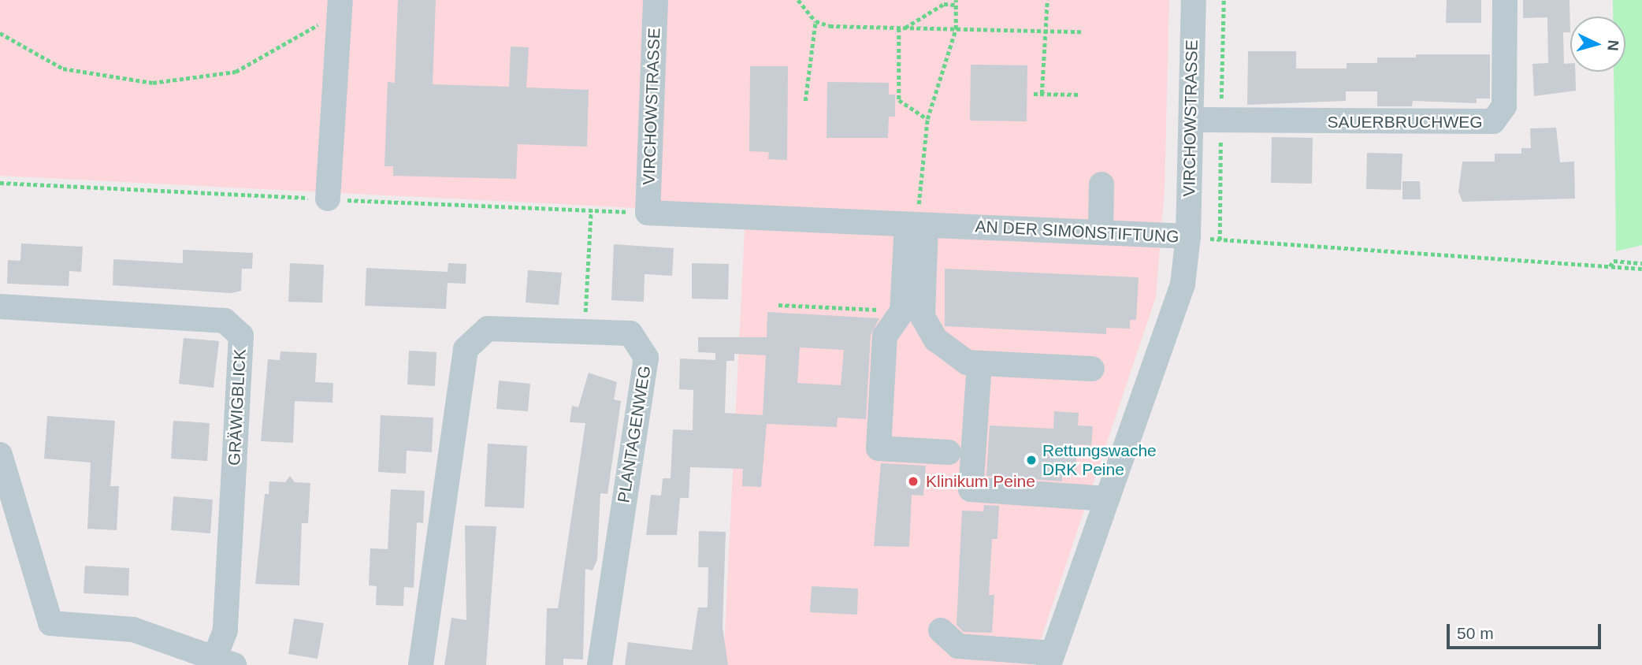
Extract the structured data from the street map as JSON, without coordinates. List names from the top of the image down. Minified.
{"streets":{"street":["VIRCHOWSTRASSE","SAUERBRUCHWEG","AN DER SIMONSTIFTUNG","GRÄWIGBLICK","PLANTAGENWEG"]},"crossings":[["VIRCHOWSTRASSE","SAUERBRUCHWEG"],["VIRCHOWSTRASSE","AN DER SIMONSTIFTUNG"]],"places":["Rettungswache DRK Peine","Klinikum Peine"],"scale_bar":"50 m","north":"right"}
